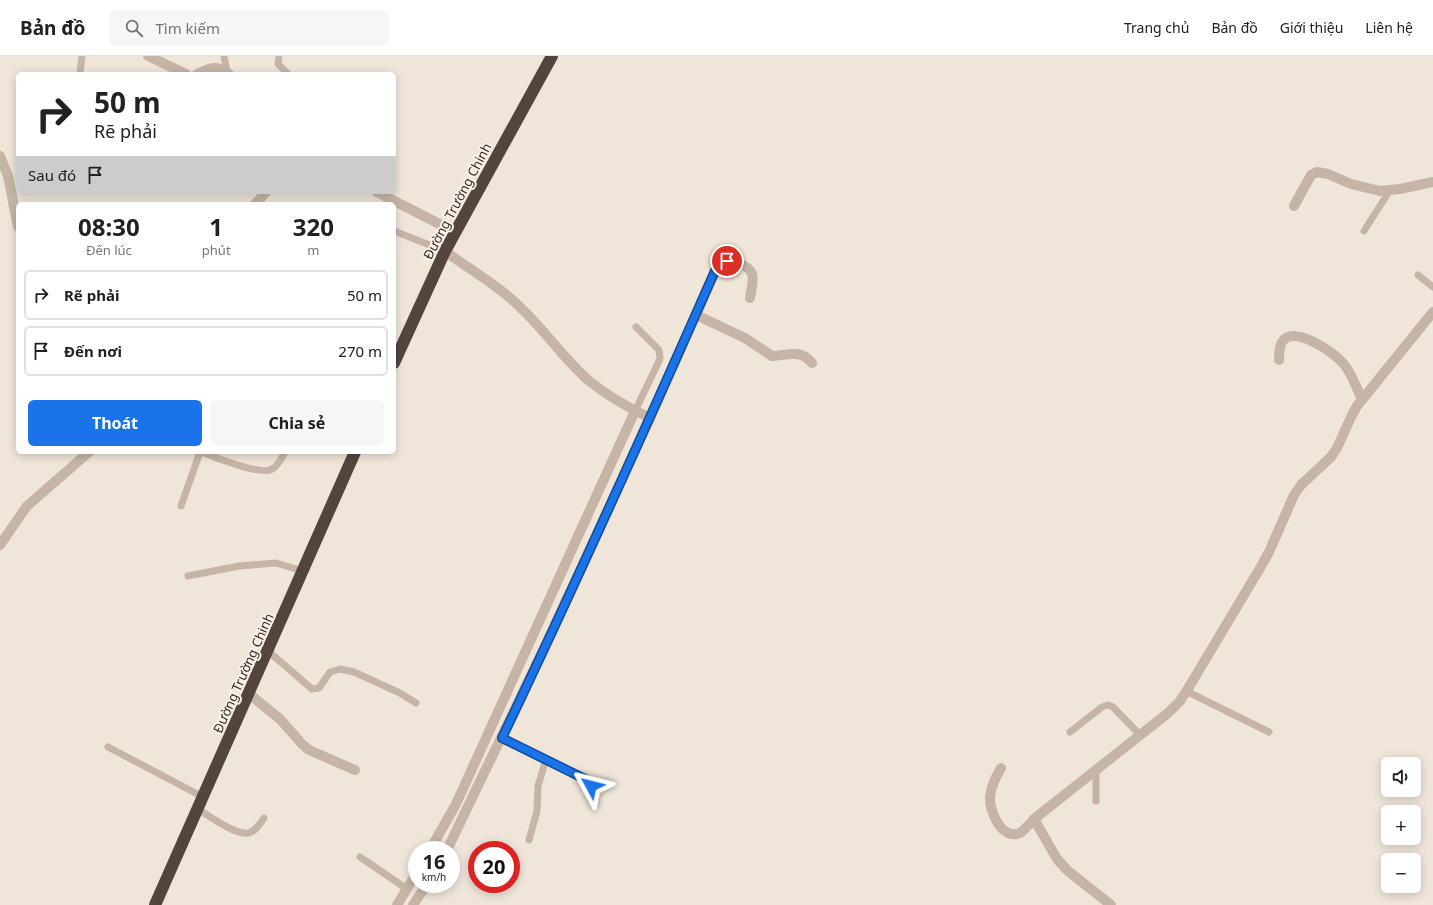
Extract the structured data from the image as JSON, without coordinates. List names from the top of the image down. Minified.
{"streets":{"highway":["Đường Trường Chinh"]},"page":{"header":"Bản đồ","search":"Tìm kiếm","nav":["Trang chủ","Bản đồ","Giới thiệu","Liên hệ"],"turn":["50 m","Rẽ phải"],"then":"Sau đó","eta":["08:30","Đến lúc","1","phút","320","m"],"list":[{"name":"Rẽ phải","value":"50 m"},{"name":"Đến nơi","value":"270 m"}],"buttons":["Thoát","Chia sẻ"],"map_buttons":["+","−"],"speed":"16 km/h","limit":"20"}}
